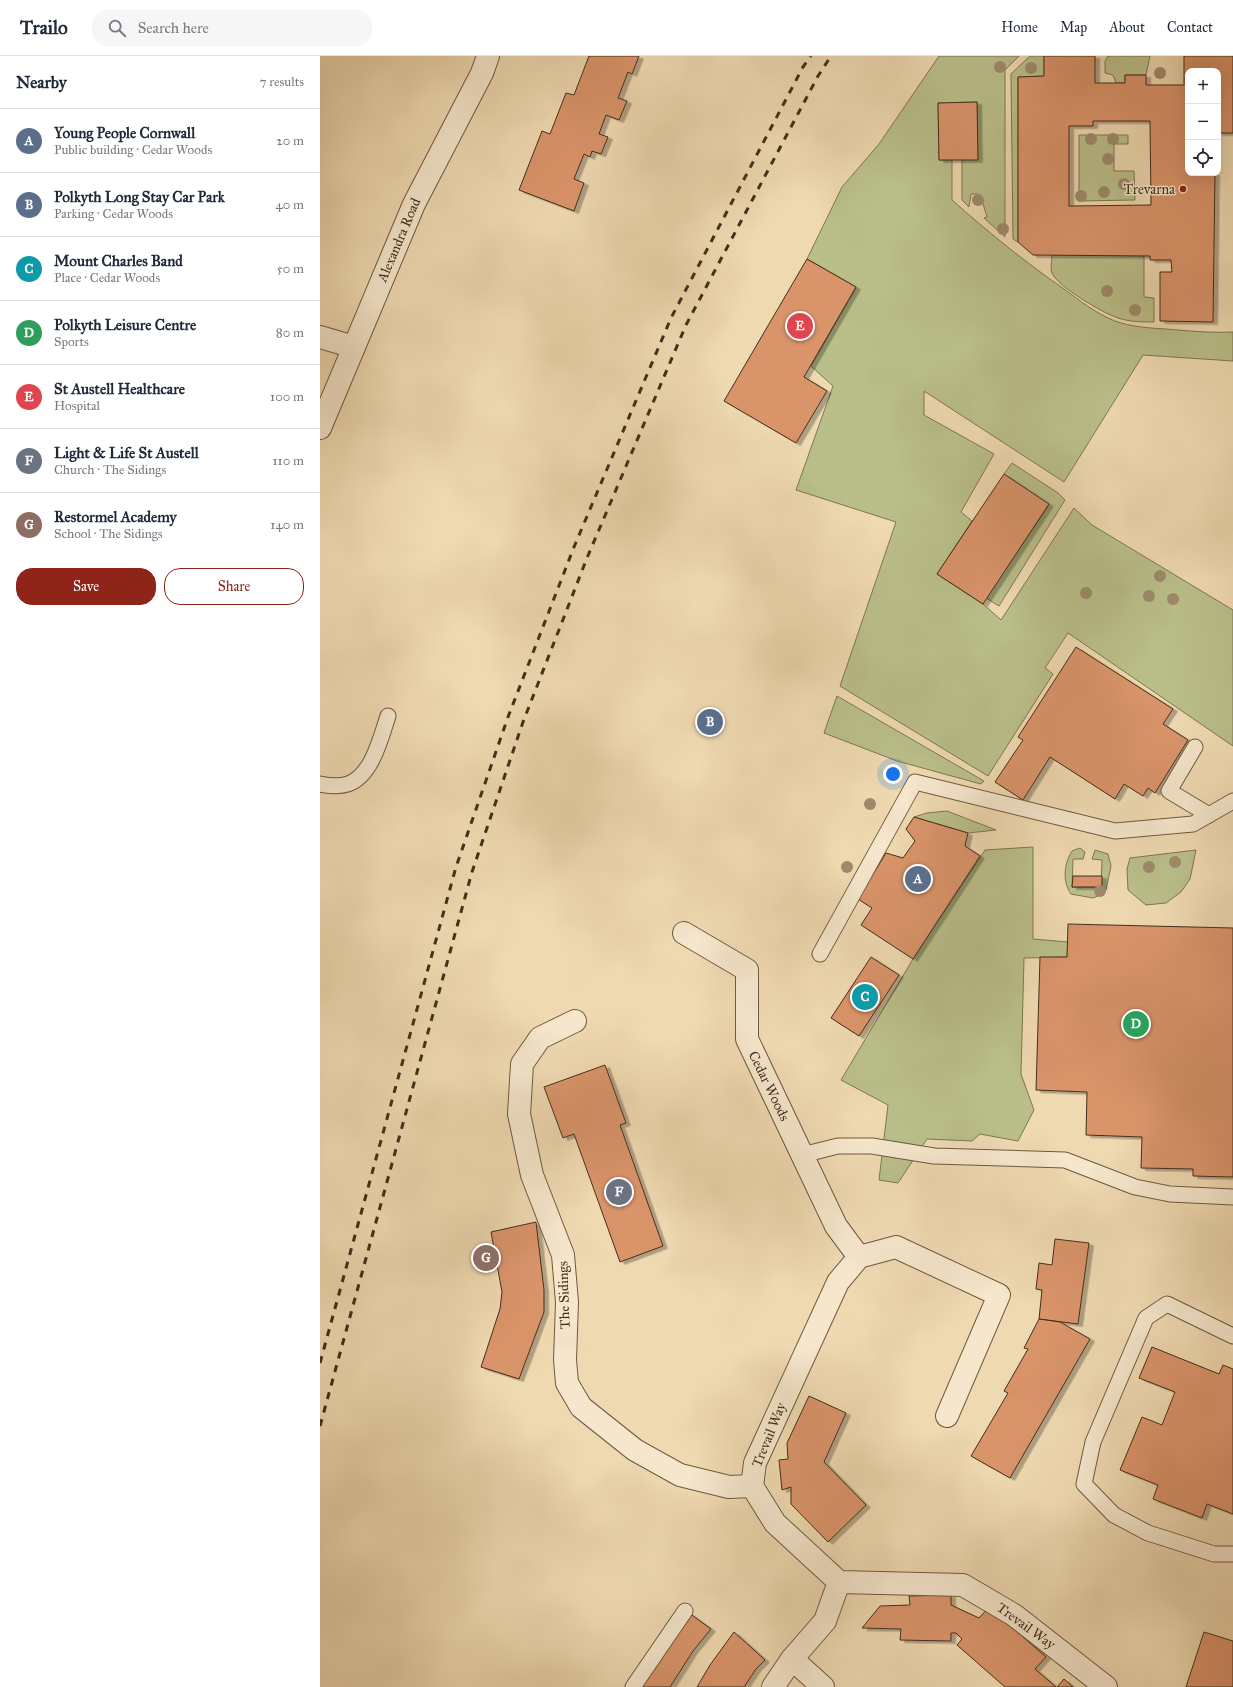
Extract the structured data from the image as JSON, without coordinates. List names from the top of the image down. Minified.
{"streets":{"street":["Alexandra Road","Cedar Woods","The Sidings","Trevail Way"]},"crossings":[["Cedar Woods","Trevail Way"],["The Sidings","Trevail Way"]],"places":["Trevarna"],"page":{"header":"Trailo","search":"Search here","nav":["Home","Map","About","Contact"],"heading":["Nearby","7 results"],"map_buttons":["+","−"],"list":[{"mark":"A","name":"Young People Cornwall","note":"Public building · Cedar Woods","value":"20 m"},{"mark":"B","name":"Polkyth Long Stay Car Park","note":"Parking · Cedar Woods","value":"40 m"},{"mark":"C","name":"Mount Charles Band","note":"Place · Cedar Woods","value":"50 m"},{"mark":"D","name":"Polkyth Leisure Centre","note":"Sports","value":"80 m"},{"mark":"E","name":"St Austell Healthcare","note":"Hospital","value":"100 m"},{"mark":"F","name":"Light & Life St Austell","note":"Church · The Sidings","value":"110 m"},{"mark":"G","name":"Restormel Academy","note":"School · The Sidings","value":"140 m"}],"pins":["E","B","A","C","D","F","G"],"buttons":["Save","Share"]}}
